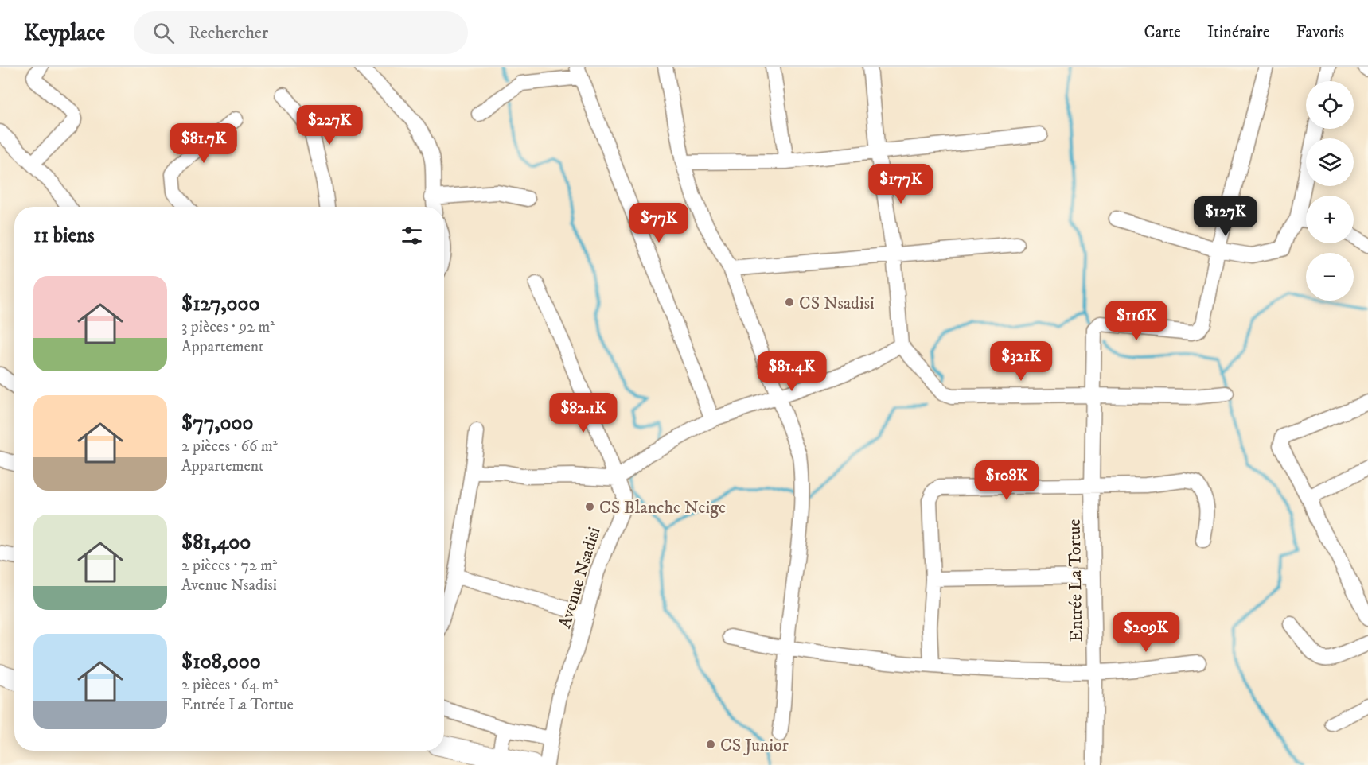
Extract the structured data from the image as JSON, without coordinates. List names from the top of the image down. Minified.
{"streets":{"street":["Avenue Nsadisi","Entrée La Tortue"]},"places":["CS Nsadisi","CS Blanche Neige","CS Junior"],"page":{"header":"Keyplace","search":"Rechercher","nav":["Carte","Itinéraire","Favoris"],"map_buttons":["+","−"],"price":["$227K","$81.7K","$177K","$127K","$77K","$116K","$321K","$81.4K","$82.1K","$108K","$209K"],"heading":"11 biens","list":[{"name":"$127,000","note":"3 pièces · 92 m² · Appartement"},{"name":"$77,000","note":"2 pièces · 66 m² · Appartement"},{"name":"$81,400","note":"2 pièces · 72 m² · Avenue Nsadisi"},{"name":"$108,000","note":"2 pièces · 64 m² · Entrée La Tortue"}]}}
